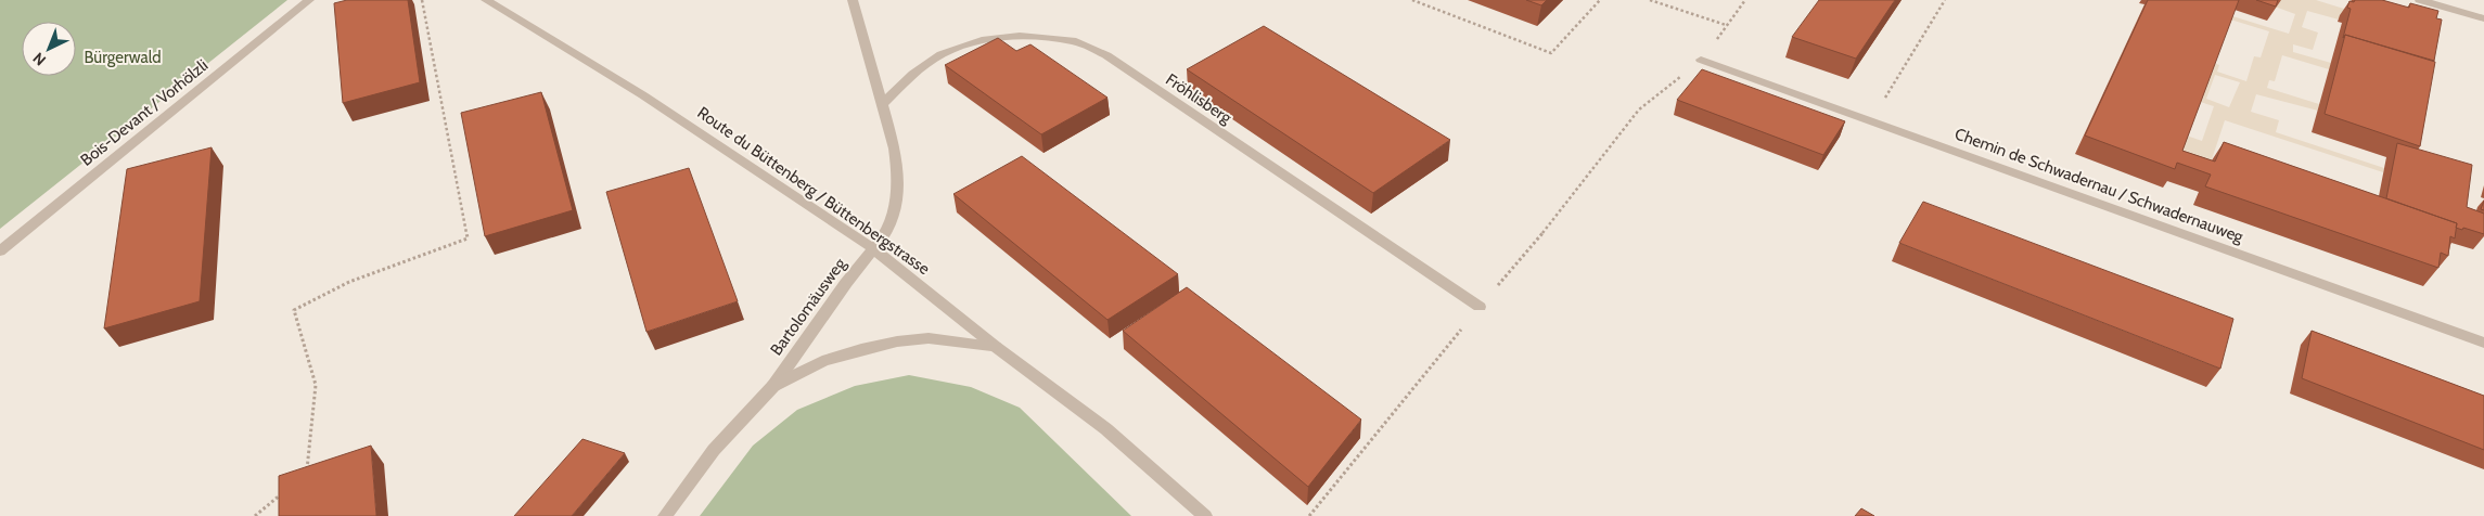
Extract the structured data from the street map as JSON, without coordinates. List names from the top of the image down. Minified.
{"streets":{"street":["Fröhlisberg","Bois-Devant / Vorhölzli","Chemin de Schwadernau / Schwadernauweg","Route du Büttenberg / Büttenbergstrasse","Bartolomäusweg"]},"crossings":[["Route du Büttenberg / Büttenbergstrasse","Bartolomäusweg"]],"parks":["Bürgerwald"],"north":"bottom left"}
